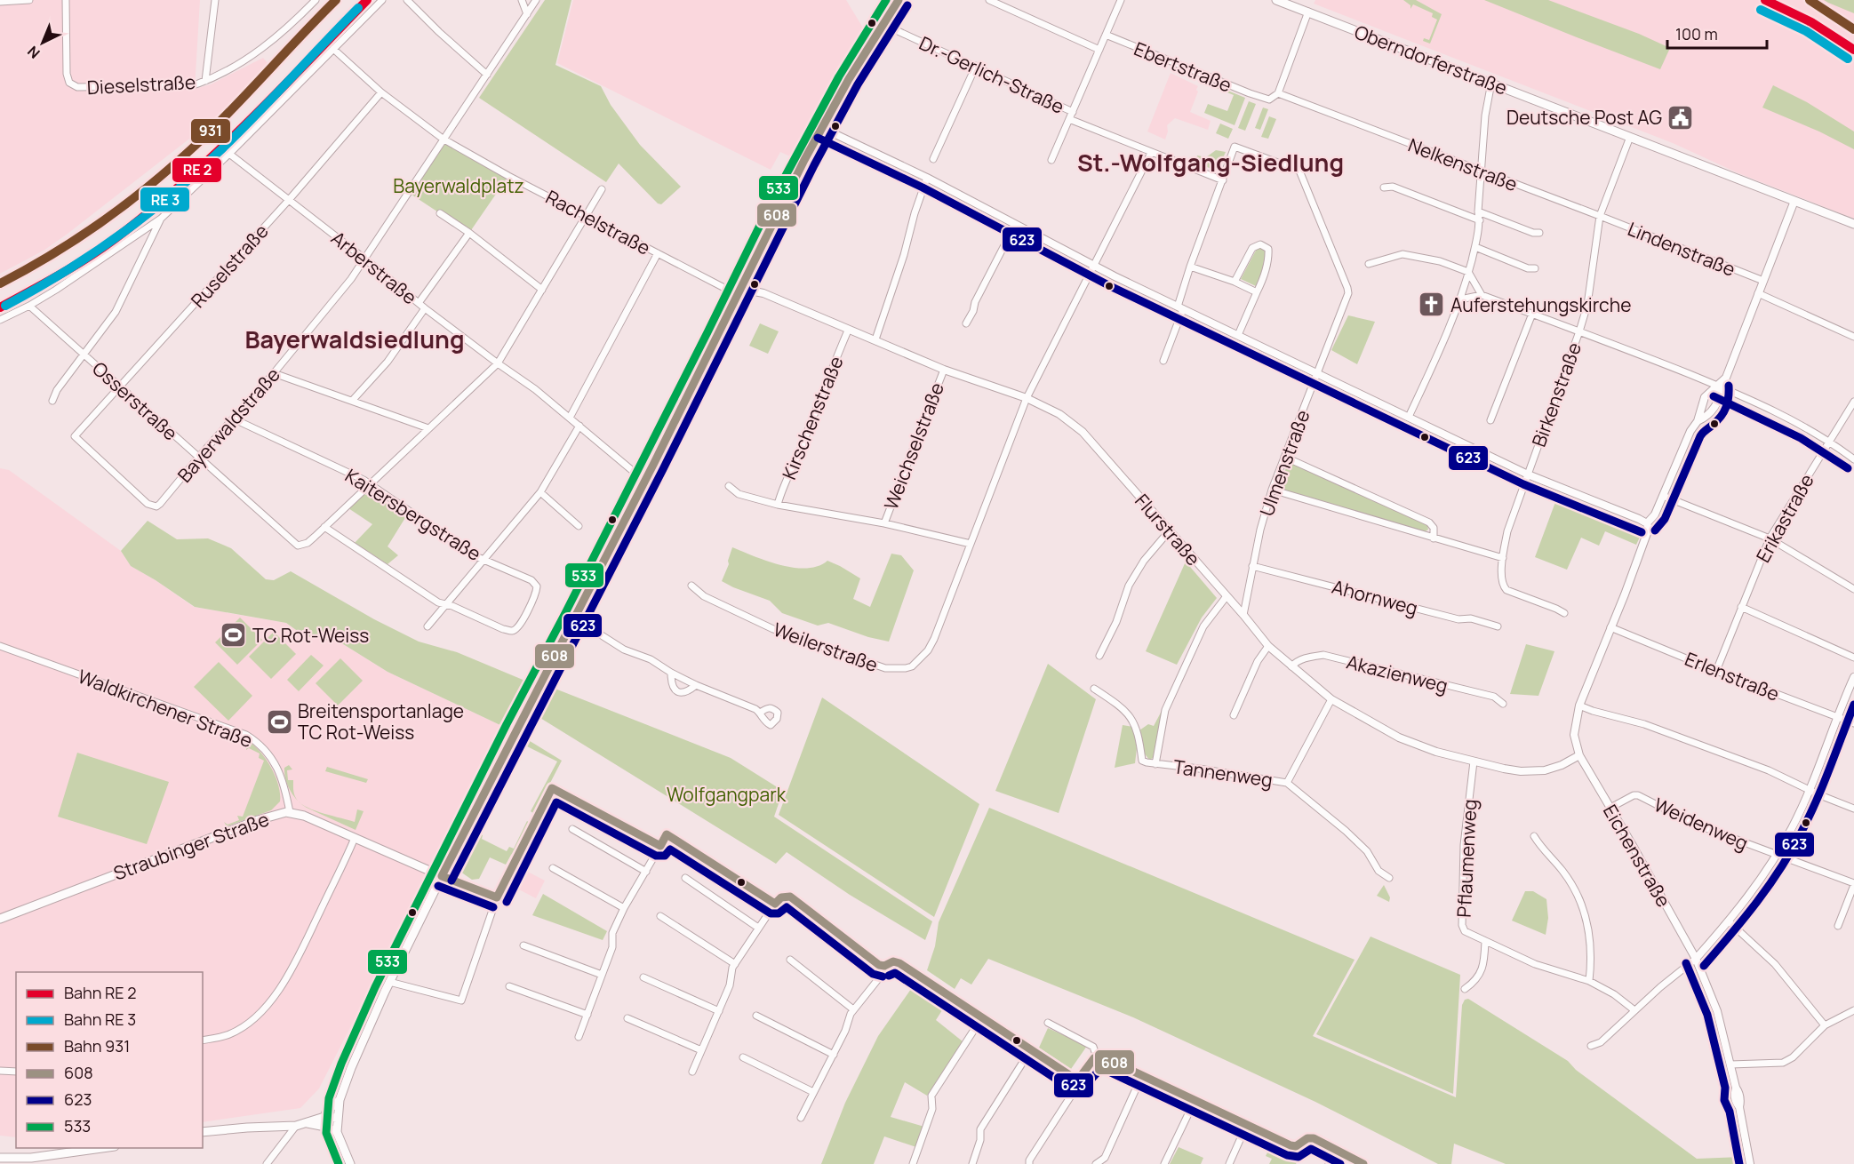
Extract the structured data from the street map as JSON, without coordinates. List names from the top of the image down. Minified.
{"streets":{"main road":["Oberndorferstraße","Straubinger Straße"],"street":["Ebertstraße","Dr.-Gerlich-Straße","Dieselstraße","Nelkenstraße","Rachelstraße","Lindenstraße","Ruselstraße","Arberstraße","Birkenstraße","Osserstraße","Kirschenstraße","Bayerwaldstraße","Weichselstraße","Ulmenstraße","Kaitersbergstraße","Erikastraße","Flurstraße","Ahornweg","Weilerstraße","Akazienweg","Erlenstraße","Waldkirchener Straße","Tannenweg","Weidenweg","Eichenstraße","Pflaumenweg"]},"crossings":[["Oberndorferstraße","Birkenstraße"],["Oberndorferstraße","Eichenstraße"],["Ebertstraße","Nelkenstraße"],["Dr.-Gerlich-Straße","Ulmenstraße"],["Dr.-Gerlich-Straße","Weilerstraße"],["Nelkenstraße","Lindenstraße"],["Nelkenstraße","Birkenstraße"],["Rachelstraße","Ruselstraße"],["Rachelstraße","Bayerwaldstraße"],["Rachelstraße","Flurstraße"],["Lindenstraße","Birkenstraße"],["Lindenstraße","Eichenstraße"],["Ruselstraße","Arberstraße"],["Ruselstraße","Osserstraße"],["Ruselstraße","Bayerwaldstraße"],["Arberstraße","Bayerwaldstraße"],["Osserstraße","Bayerwaldstraße"],["Kirschenstraße","Flurstraße"],["Bayerwaldstraße","Kaitersbergstraße"],["Weichselstraße","Flurstraße"],["Ulmenstraße","Flurstraße"],["Ulmenstraße","Ahornweg"],["Erikastraße","Erlenstraße"],["Flurstraße","Weilerstraße"],["Flurstraße","Akazienweg"],["Flurstraße","Eichenstraße"],["Flurstraße","Pflaumenweg"],["Erlenstraße","Eichenstraße"],["Waldkirchener Straße","Straubinger Straße"],["Weidenweg","Eichenstraße"]],"districts":["St.-Wolfgang-Siedlung","Bayerwaldsiedlung"],"parks":["Bayerwaldplatz","Wolfgangpark"],"places":{"public building":["Deutsche Post AG"],"church":["Auferstehungskirche"],"sports":["TC Rot-Weiss","Breitensportanlage TC Rot-Weiss"]},"lines":["rail line 931","transit line 608","transit line 533","transit line 623"],"legend":["Bahn RE 2","Bahn RE 3","Bahn 931","608","623","533"],"scale_bar":"100 m","north":"bottom left"}
